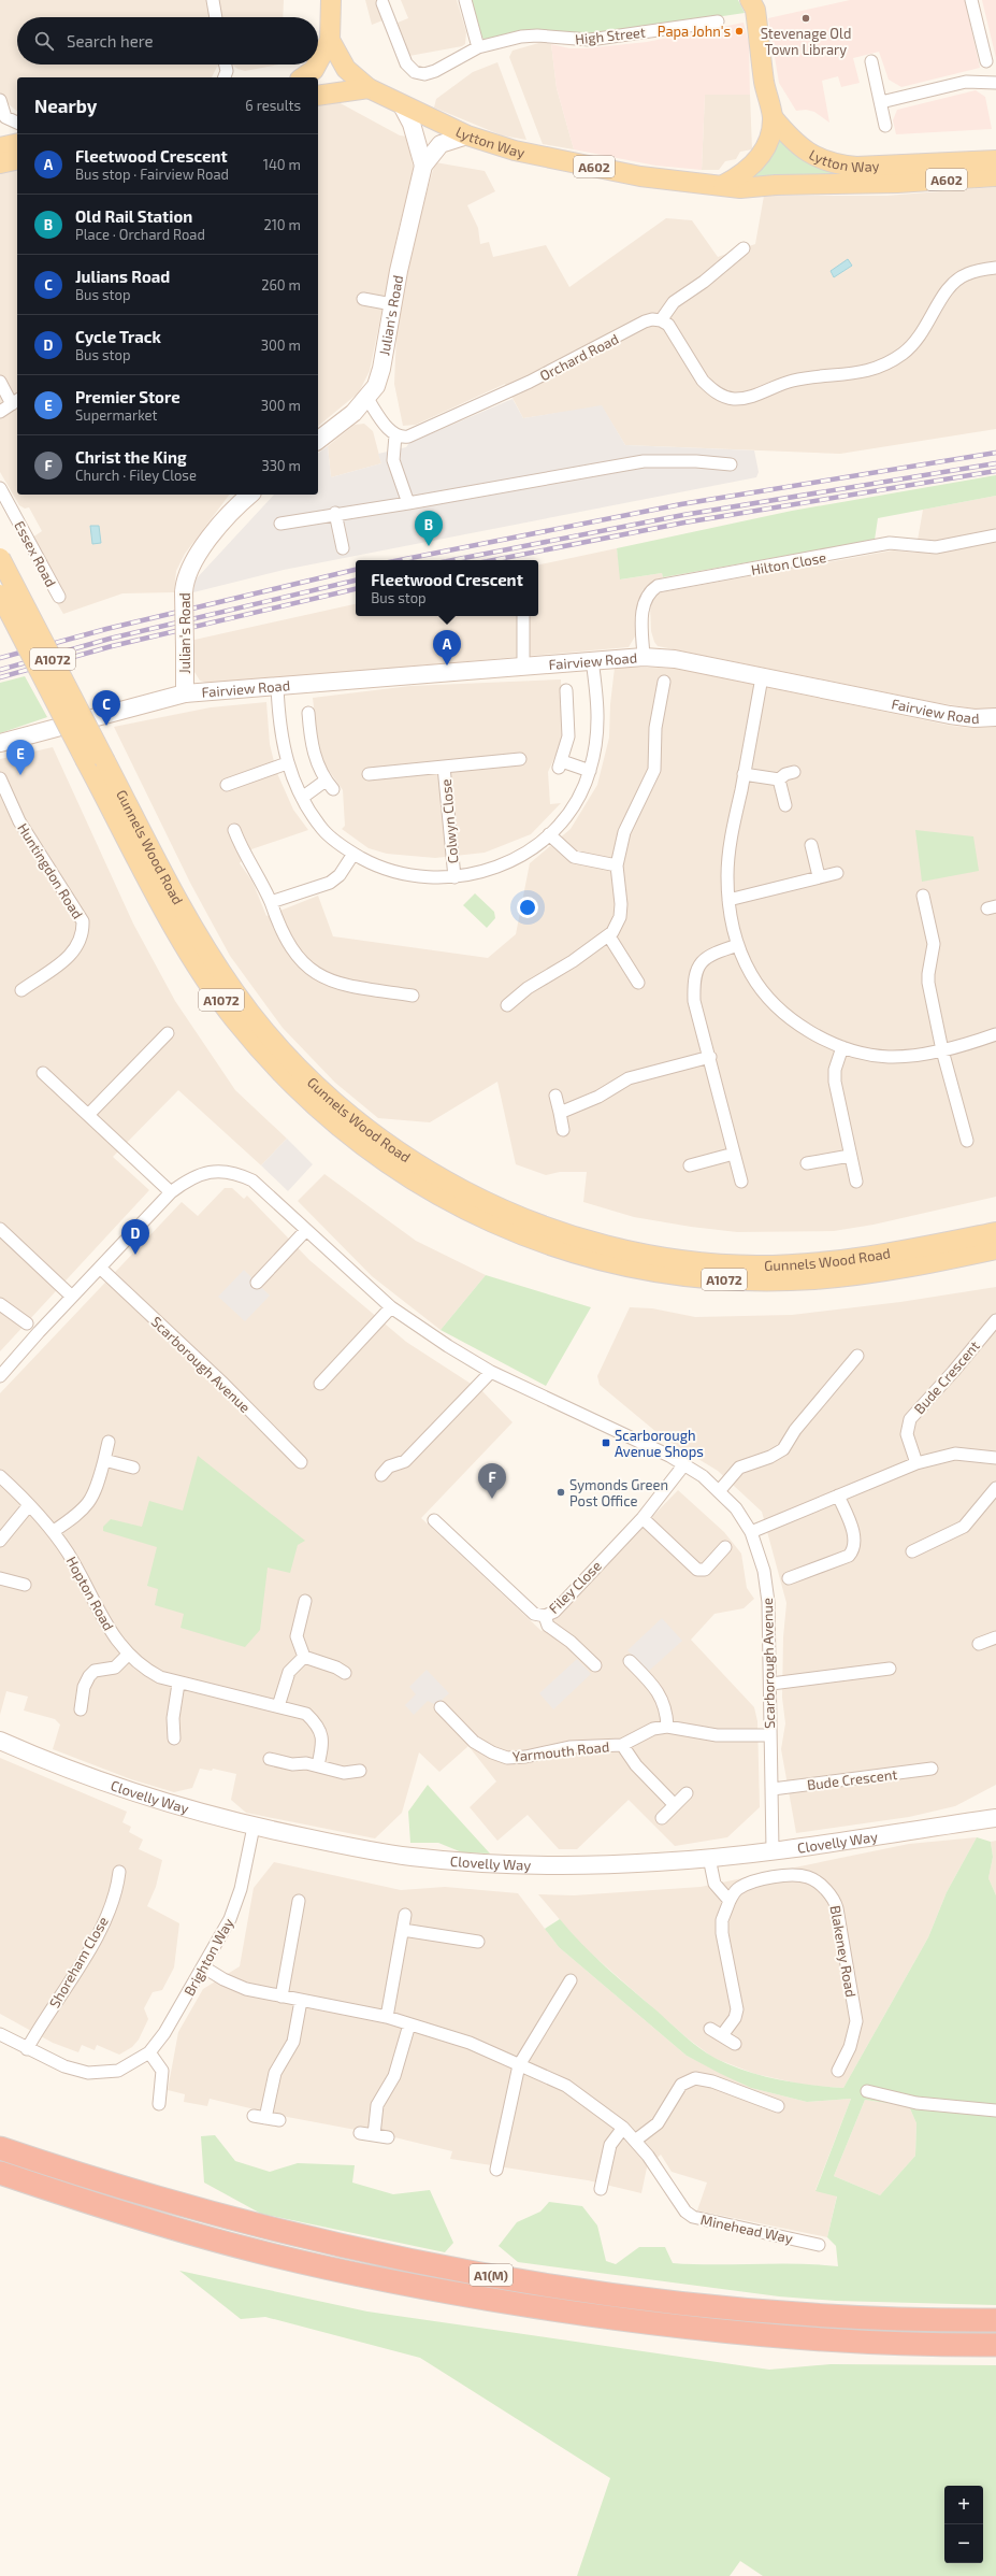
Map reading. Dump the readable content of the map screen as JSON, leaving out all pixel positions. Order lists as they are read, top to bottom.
{
  "streets": {
    "highway": ["A1(M)"],
    "main road": [
      "Lytton Way",
      "A602",
      "A1072",
      "Gunnels Wood Road"
    ],
    "street": [
      "High Street",
      "Julian's Road",
      "Orchard Road",
      "Essex Road",
      "Hilton Close",
      "Fairview Road",
      "Colwyn Close",
      "Huntingdon Road",
      "Scarborough Avenue",
      "Bude Crescent",
      "Filey Close",
      "Hopton Road",
      "Yarmouth Road",
      "Clovelly Way",
      "Blakeney Road",
      "Brighton Way",
      "Shoreham Close",
      "Minehead Way"
    ]
  },
  "crossings": [
    ["Lytton Way", "A602"],
    ["Lytton Way", "Julian's Road"],
    ["Julian's Road", "Fairview Road"],
    ["Hilton Close", "Fairview Road"],
    ["Scarborough Avenue", "Bude Crescent"],
    ["Scarborough Avenue", "Filey Close"],
    ["Scarborough Avenue", "Yarmouth Road"],
    ["Scarborough Avenue", "Clovelly Way"],
    ["Clovelly Way", "Brighton Way"],
    ["Brighton Way", "Shoreham Close"],
    ["Brighton Way", "Minehead Way"]
  ],
  "places": {
    "other": ["Stevenage Old Town Library", "Papa John's", "Symonds Green Post Office"],
    "transit": ["Scarborough Avenue Shops"]
  },
  "page": {
    "search": "Search here",
    "heading": ["Nearby", "6 results"],
    "list": [
      {
        "mark": "A",
        "name": "Fleetwood Crescent",
        "note": "Bus stop · Fairview Road",
        "value": "140 m"
      },
      {
        "mark": "B",
        "name": "Old Rail Station",
        "note": "Place · Orchard Road",
        "value": "210 m"
      },
      {
        "mark": "C",
        "name": "Julians Road",
        "note": "Bus stop",
        "value": "260 m"
      },
      {
        "mark": "D",
        "name": "Cycle Track",
        "note": "Bus stop",
        "value": "300 m"
      },
      {
        "mark": "E",
        "name": "Premier Store",
        "note": "Supermarket",
        "value": "300 m"
      },
      {
        "mark": "F",
        "name": "Christ the King",
        "note": "Church · Filey Close",
        "value": "330 m"
      }
    ],
    "pins": [
      "B",
      "A",
      "C",
      "E",
      "D",
      "F"
    ],
    "popup": ["Fleetwood Crescent", "Bus stop"],
    "map_buttons": ["+", "−"]
  }
}
